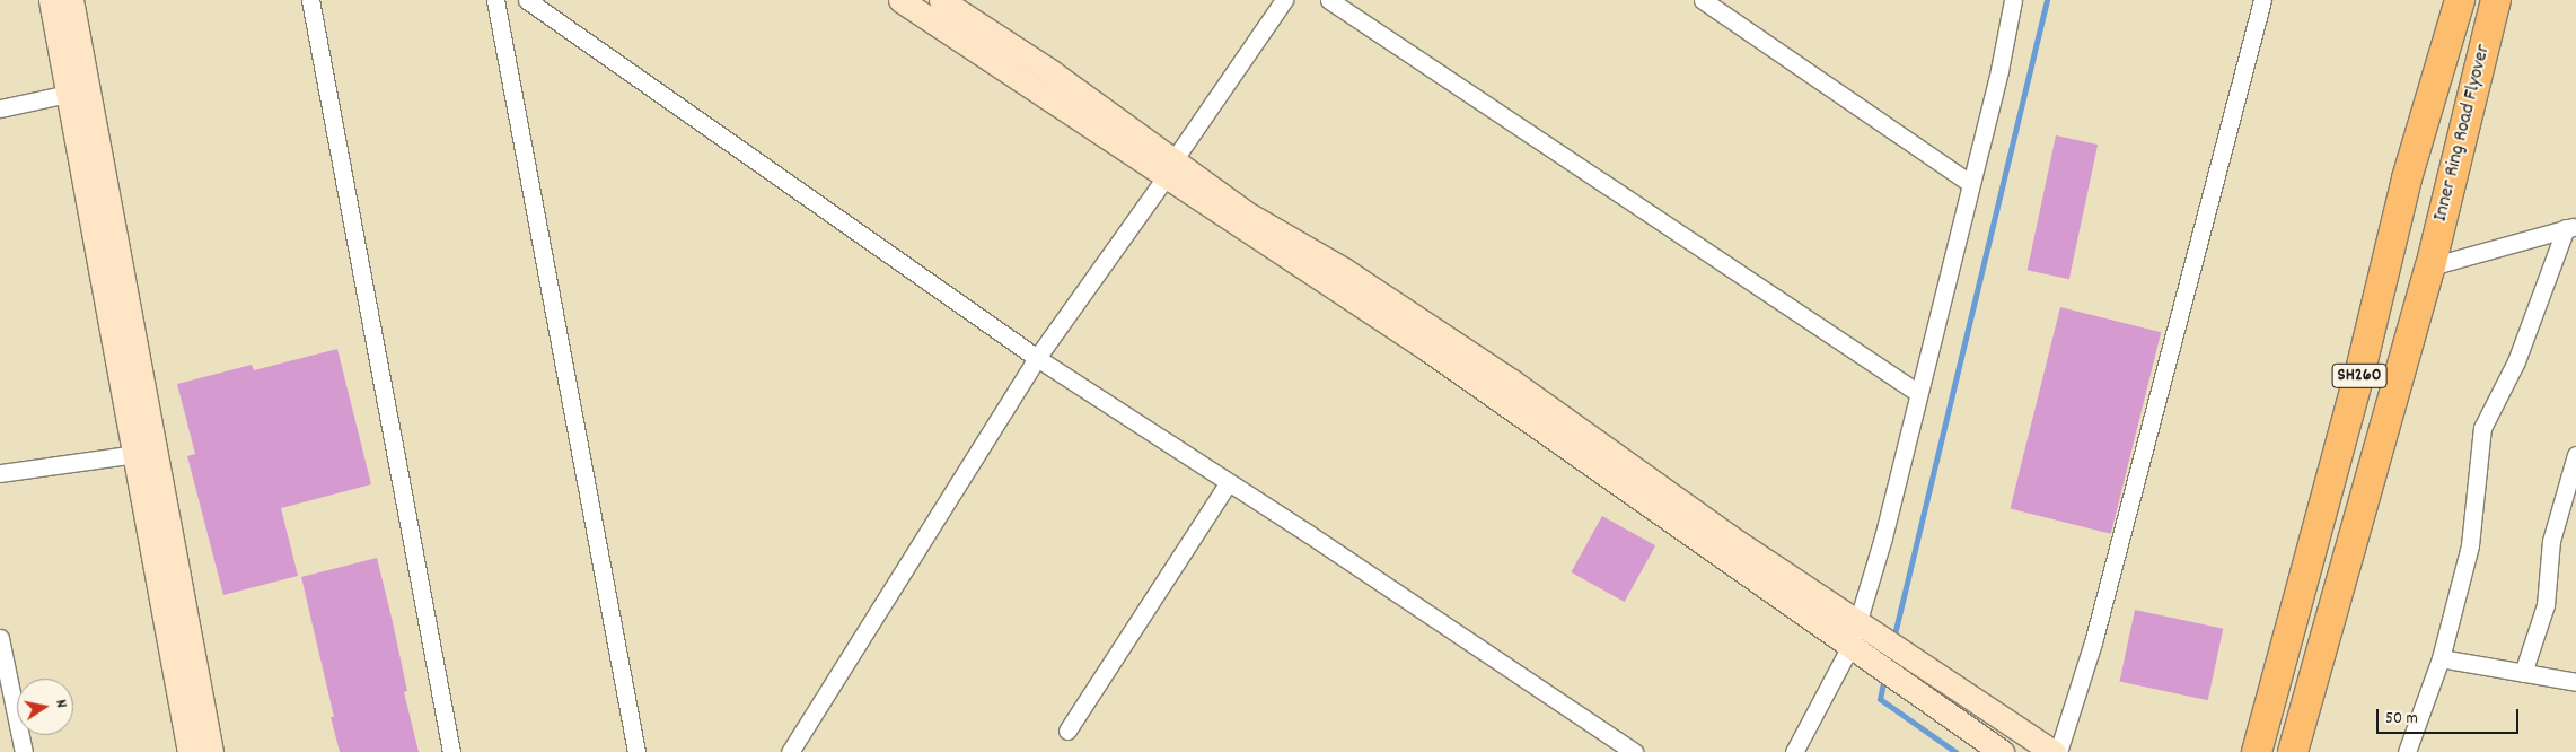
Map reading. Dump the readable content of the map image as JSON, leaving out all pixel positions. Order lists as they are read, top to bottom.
{
  "streets": {
    "highway": ["Inner Ring Road Flyover", "SH260"]
  },
  "scale_bar": "50 m",
  "north": "right"
}
